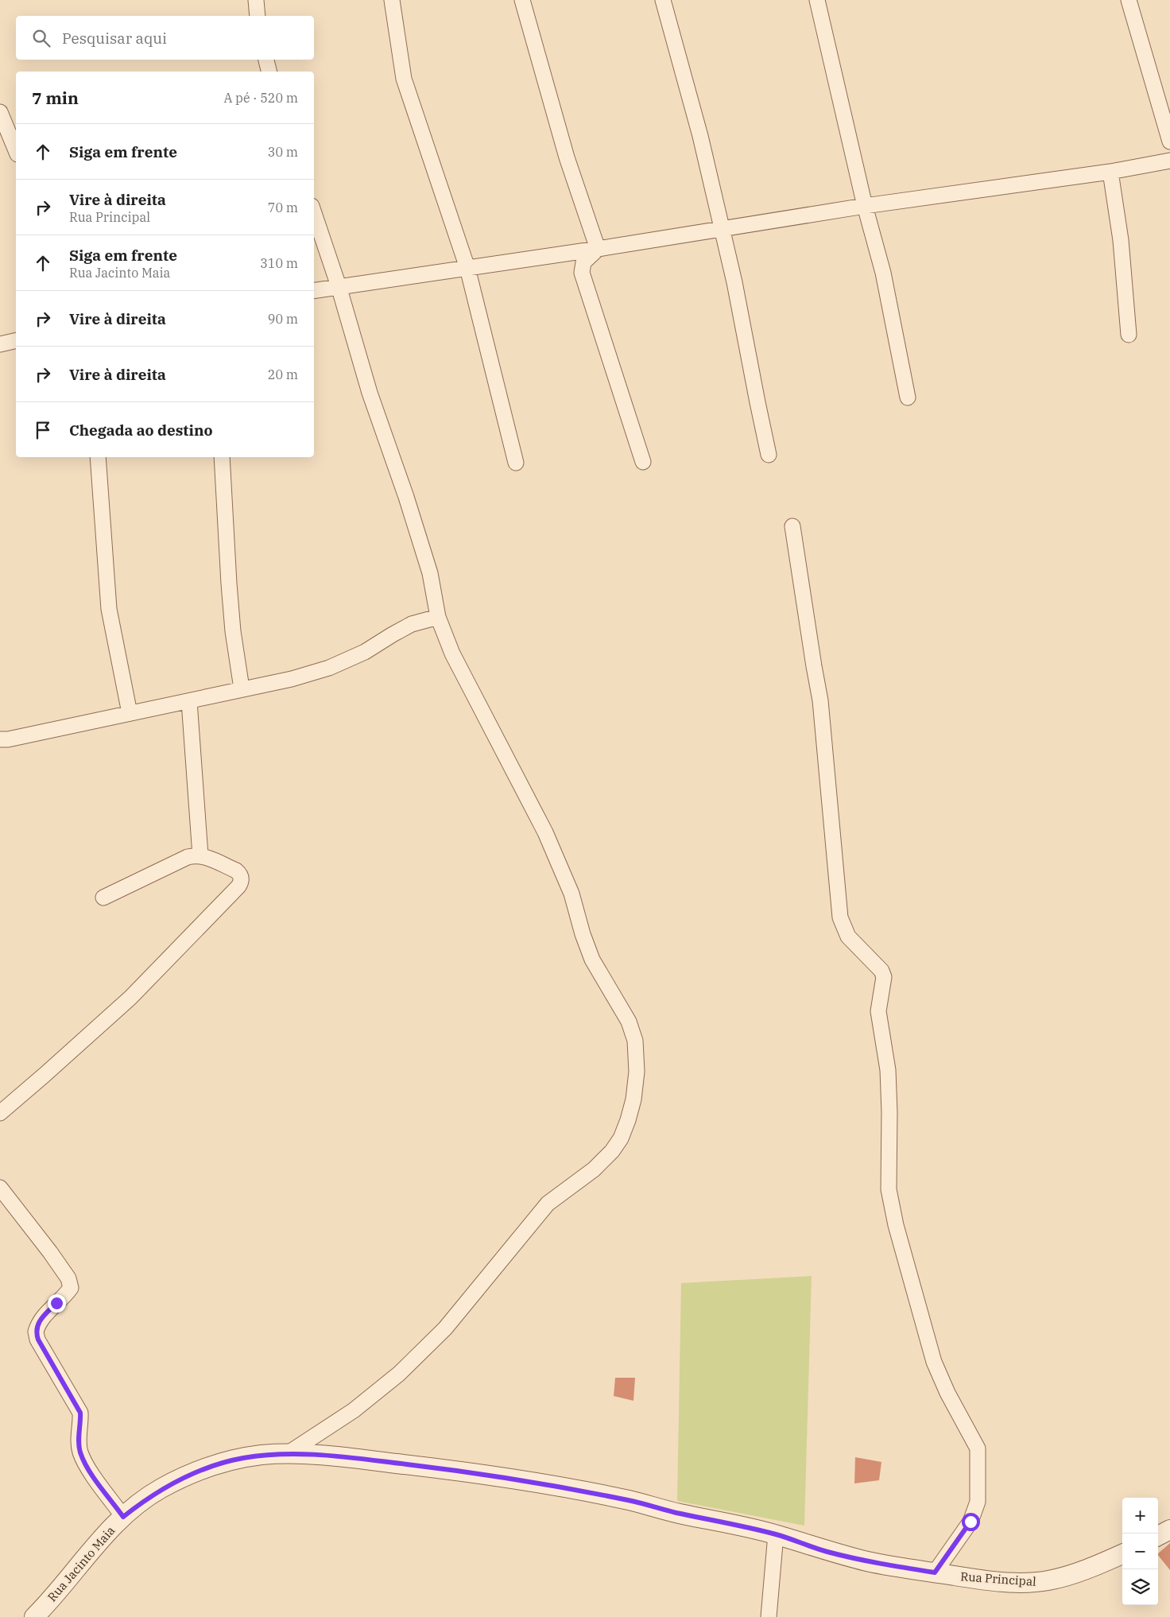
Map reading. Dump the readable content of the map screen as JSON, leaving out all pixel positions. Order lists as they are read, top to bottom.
{
  "streets": {
    "street": ["Rua Jacinto Maia", "Rua Principal"]
  },
  "crossings": [
    ["Rua Jacinto Maia", "Rua Principal"]
  ],
  "page": {
    "search": "Pesquisar aqui",
    "heading": ["7 min", "A pé · 520 m"],
    "list": [
      ["Siga em frente", "30 m"],
      ["Vire à direita", "Rua Principal", "70 m"],
      ["Siga em frente", "Rua Jacinto Maia", "310 m"],
      ["Vire à direita", "90 m"],
      ["Vire à direita", "20 m"],
      "Chegada ao destino"
    ],
    "map_buttons": ["+", "−"]
  }
}
